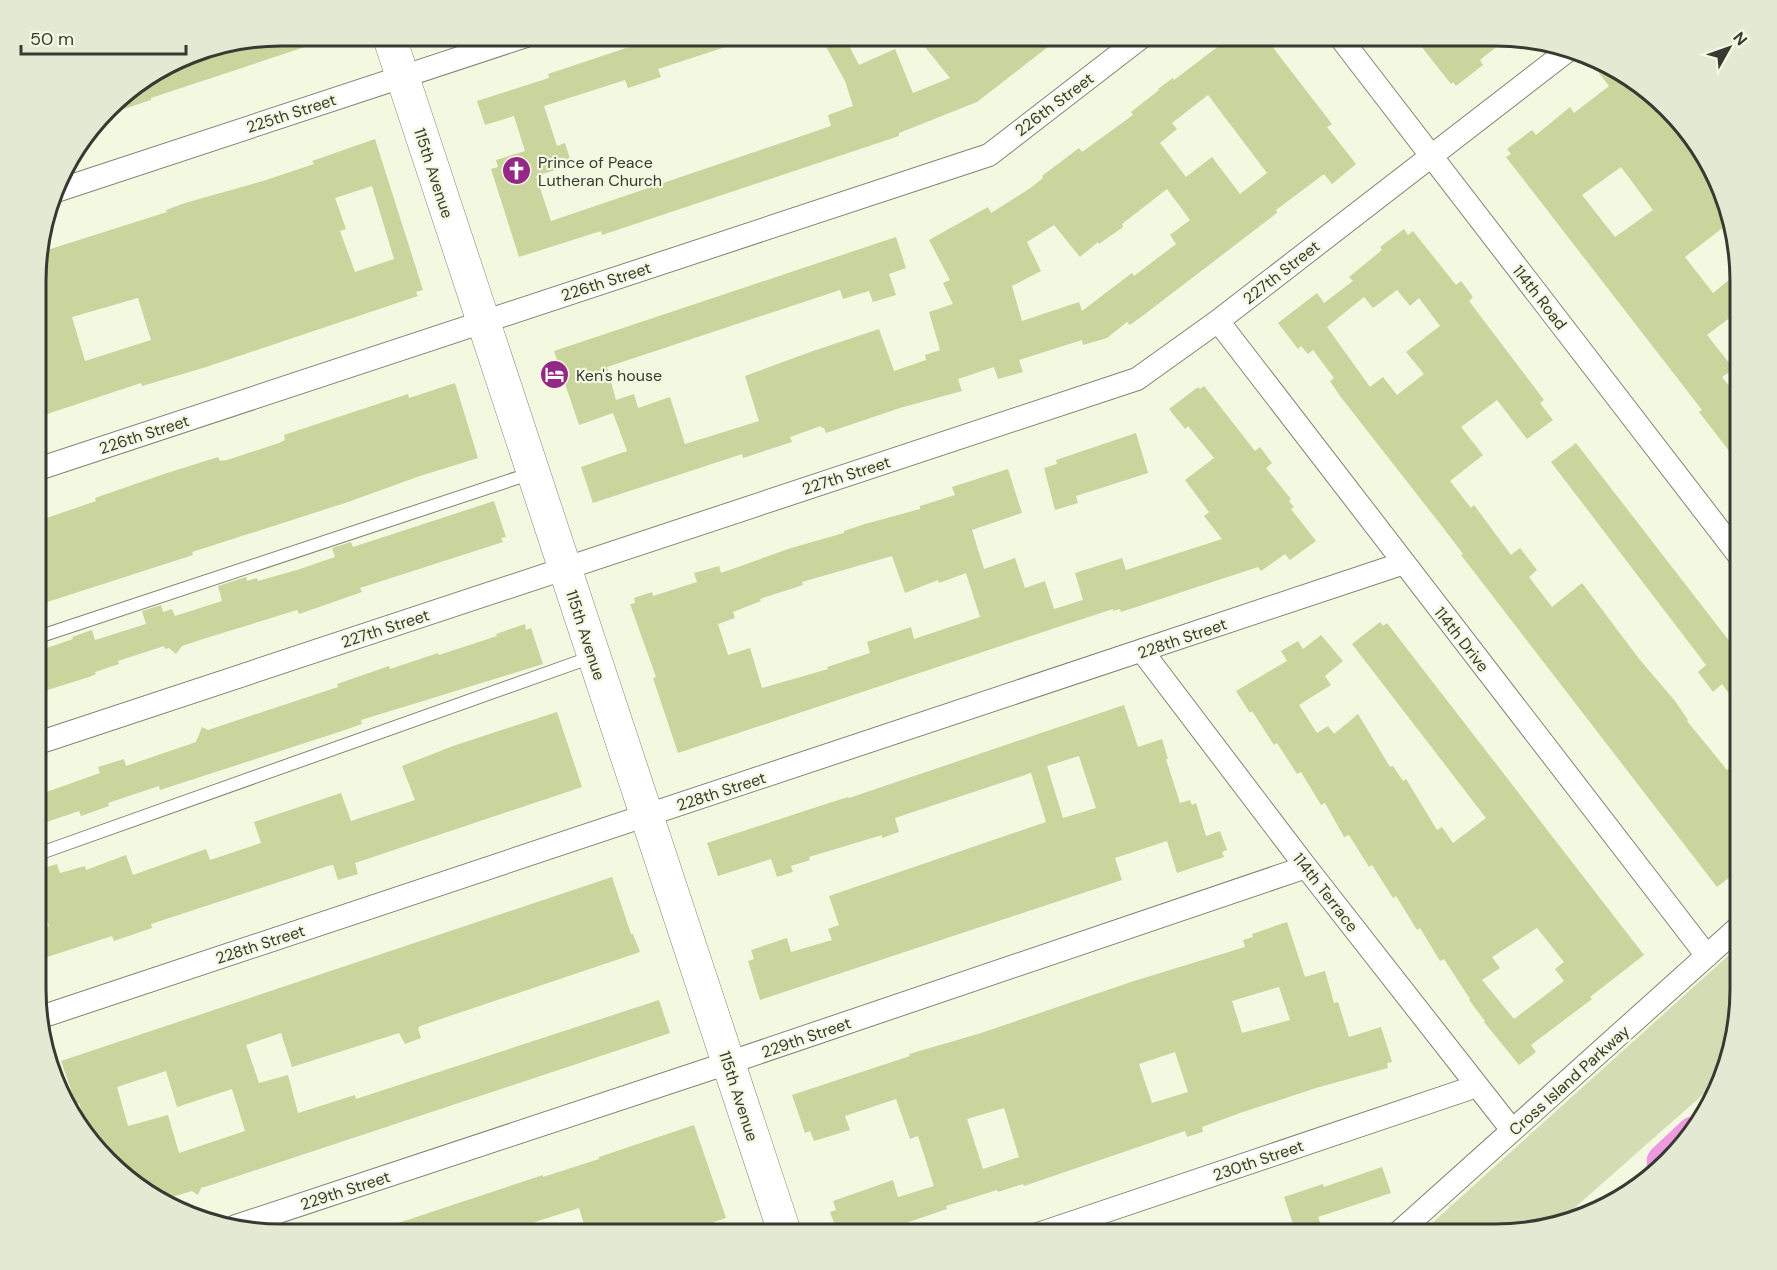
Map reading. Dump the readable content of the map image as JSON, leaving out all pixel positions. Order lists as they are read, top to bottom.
{
  "streets": {
    "main road": ["115th Avenue"],
    "street": [
      "226th Street",
      "225th Street",
      "227th Street",
      "114th Road",
      "228th Street",
      "114th Drive",
      "114th Terrace",
      "229th Street",
      "Cross Island Parkway",
      "230th Street"
    ]
  },
  "crossings": [
    ["226th Street", "115th Avenue"],
    ["225th Street", "115th Avenue"],
    ["115th Avenue", "227th Street"],
    ["115th Avenue", "228th Street"],
    ["115th Avenue", "229th Street"],
    ["227th Street", "114th Road"],
    ["227th Street", "114th Drive"],
    ["228th Street", "114th Drive"],
    ["228th Street", "114th Terrace"],
    ["114th Drive", "Cross Island Parkway"],
    ["114th Terrace", "229th Street"],
    ["114th Terrace", "Cross Island Parkway"],
    ["114th Terrace", "230th Street"]
  ],
  "places": {
    "church": ["Prince of Peace Lutheran Church"],
    "hotel": ["Ken's house"]
  },
  "scale_bar": "50 m",
  "north": "top right"
}
